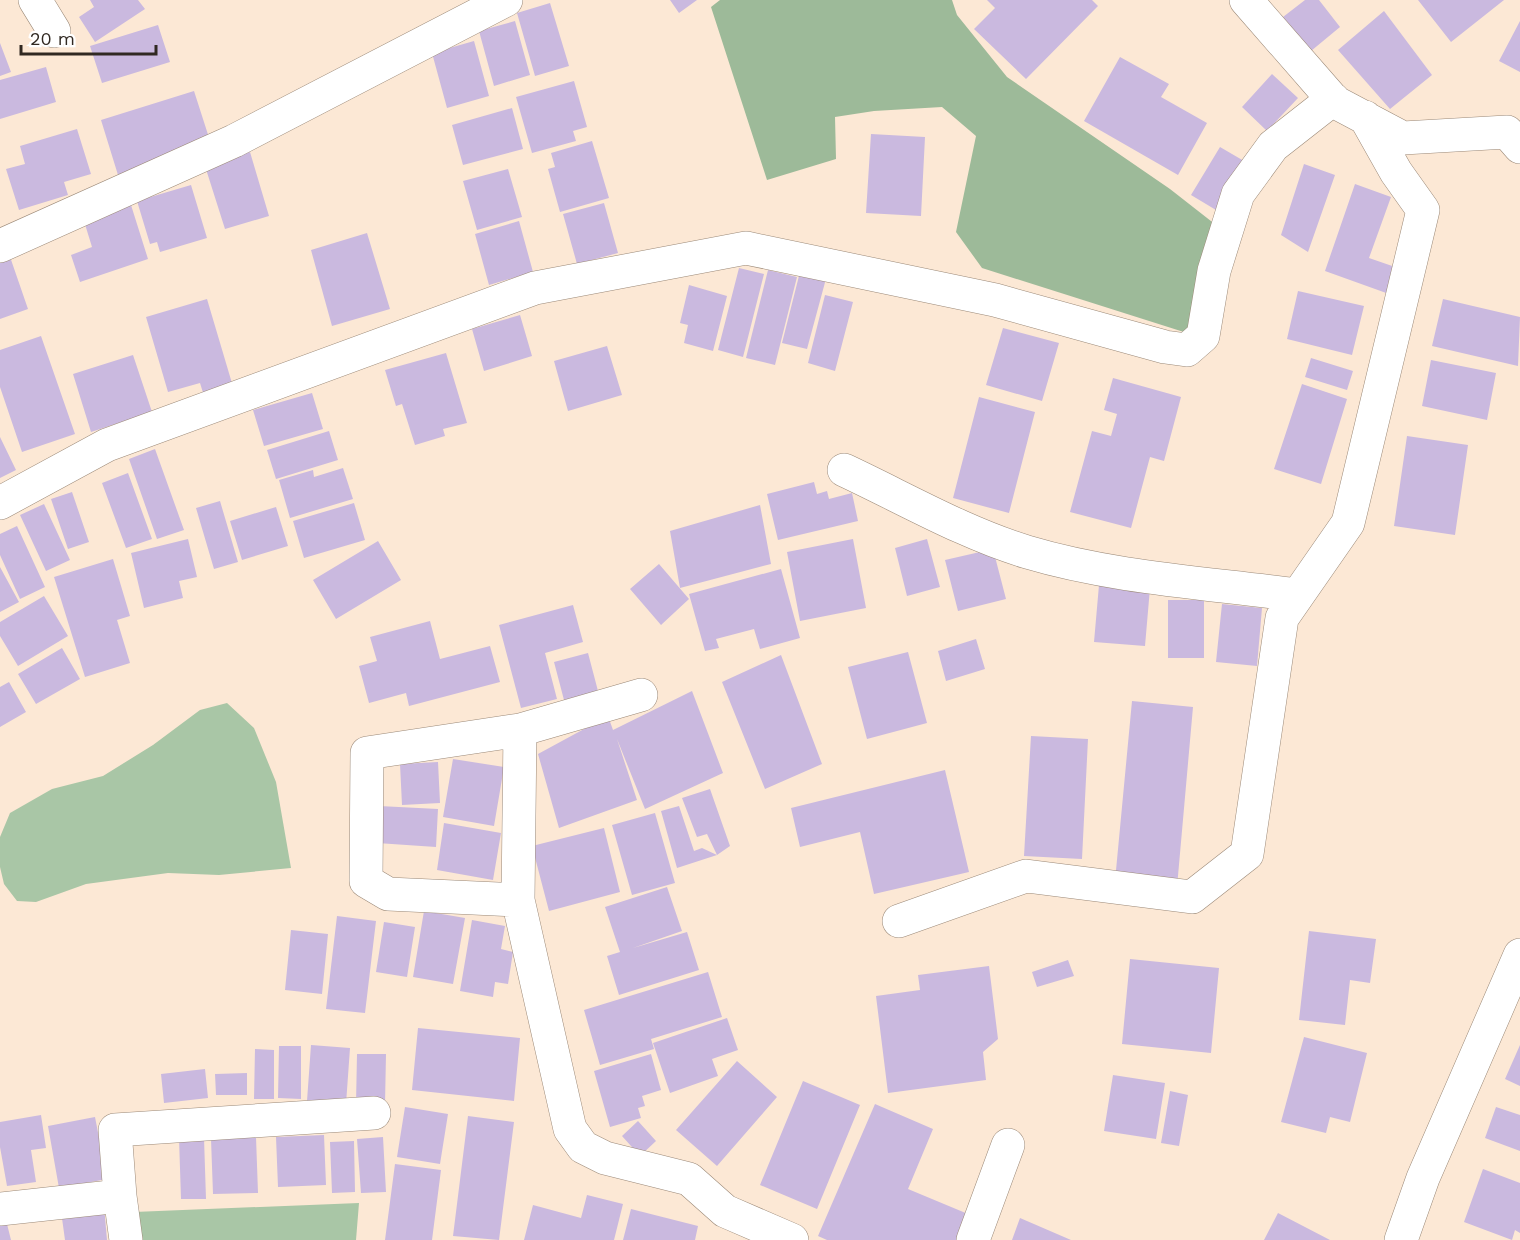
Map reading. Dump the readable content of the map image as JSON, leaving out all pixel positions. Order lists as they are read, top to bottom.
{
  "scale_bar": "20 m"
}
